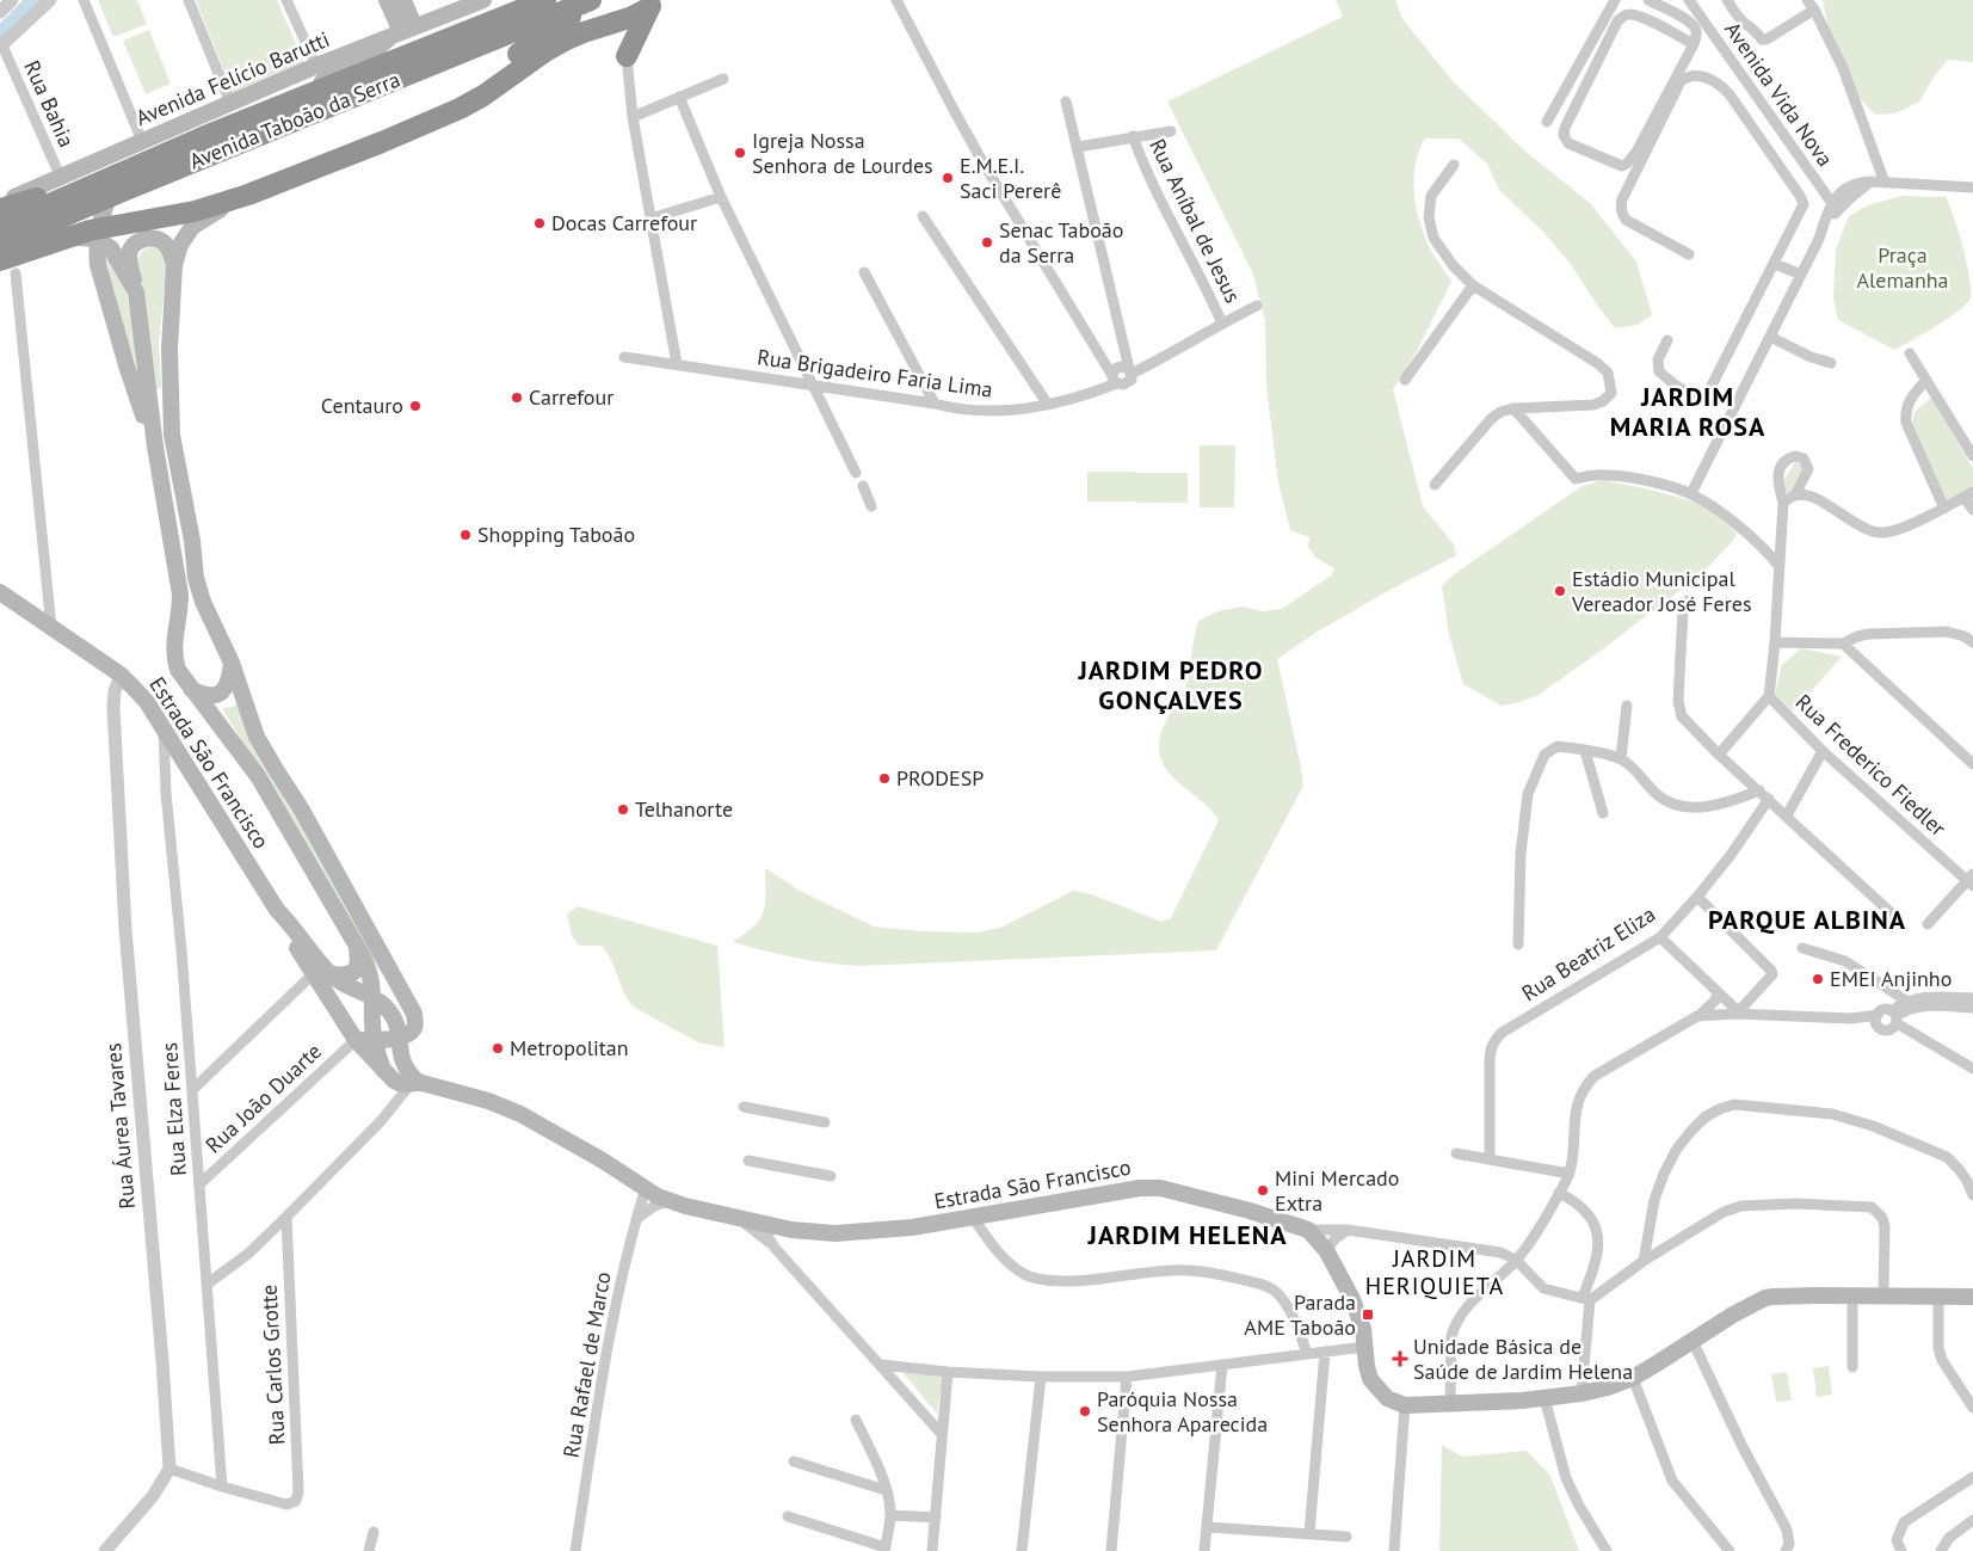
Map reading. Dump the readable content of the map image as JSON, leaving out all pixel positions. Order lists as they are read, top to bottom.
{
  "streets": {
    "highway": ["Avenida Taboão da Serra"],
    "main road": ["Avenida Felício Barutti", "Estrada São Francisco"],
    "street": [
      "Avenida Vida Nova",
      "Rua Bahia",
      "Rua Aníbal de Jesus",
      "Rua Brigadeiro Faria Lima",
      "Rua Frederico Fiedler",
      "Rua Beatriz Eliza",
      "Rua João Duarte",
      "Rua Elza Feres",
      "Rua Áurea Tavares",
      "Rua Carlos Grotte",
      "Rua Rafael de Marco"
    ]
  },
  "crossings": [
    ["Avenida Felício Barutti", "Rua Bahia"],
    ["Estrada São Francisco", "Rua João Duarte"],
    ["Estrada São Francisco", "Rua Elza Feres"],
    ["Estrada São Francisco", "Rua Áurea Tavares"],
    ["Estrada São Francisco", "Rua Rafael de Marco"],
    ["Rua João Duarte", "Rua Elza Feres"],
    ["Rua Elza Feres", "Rua Carlos Grotte"]
  ],
  "districts": [
    "JARDIM MARIA ROSA",
    "JARDIM PEDRO GONÇALVES",
    "PARQUE ALBINA",
    "JARDIM HELENA",
    "JARDIM HERIQUIETA"
  ],
  "parks": ["Praça Alemanha"],
  "places": {
    "other": [
      "Igreja Nossa Senhora de Lourdes",
      "E.M.E.I. Saci Pererê",
      "Docas Carrefour",
      "Senac Taboão da Serra",
      "Carrefour",
      "Centauro",
      "Shopping Taboão",
      "Estádio Municipal Vereador José Feres",
      "PRODESP",
      "Telhanorte",
      "EMEI Anjinho",
      "Metropolitan",
      "Mini Mercado Extra",
      "Paróquia Nossa Senhora Aparecida"
    ],
    "transit": ["Parada AME Taboão"],
    "health": ["Unidade Básica de Saúde de Jardim Helena"]
  }
}
